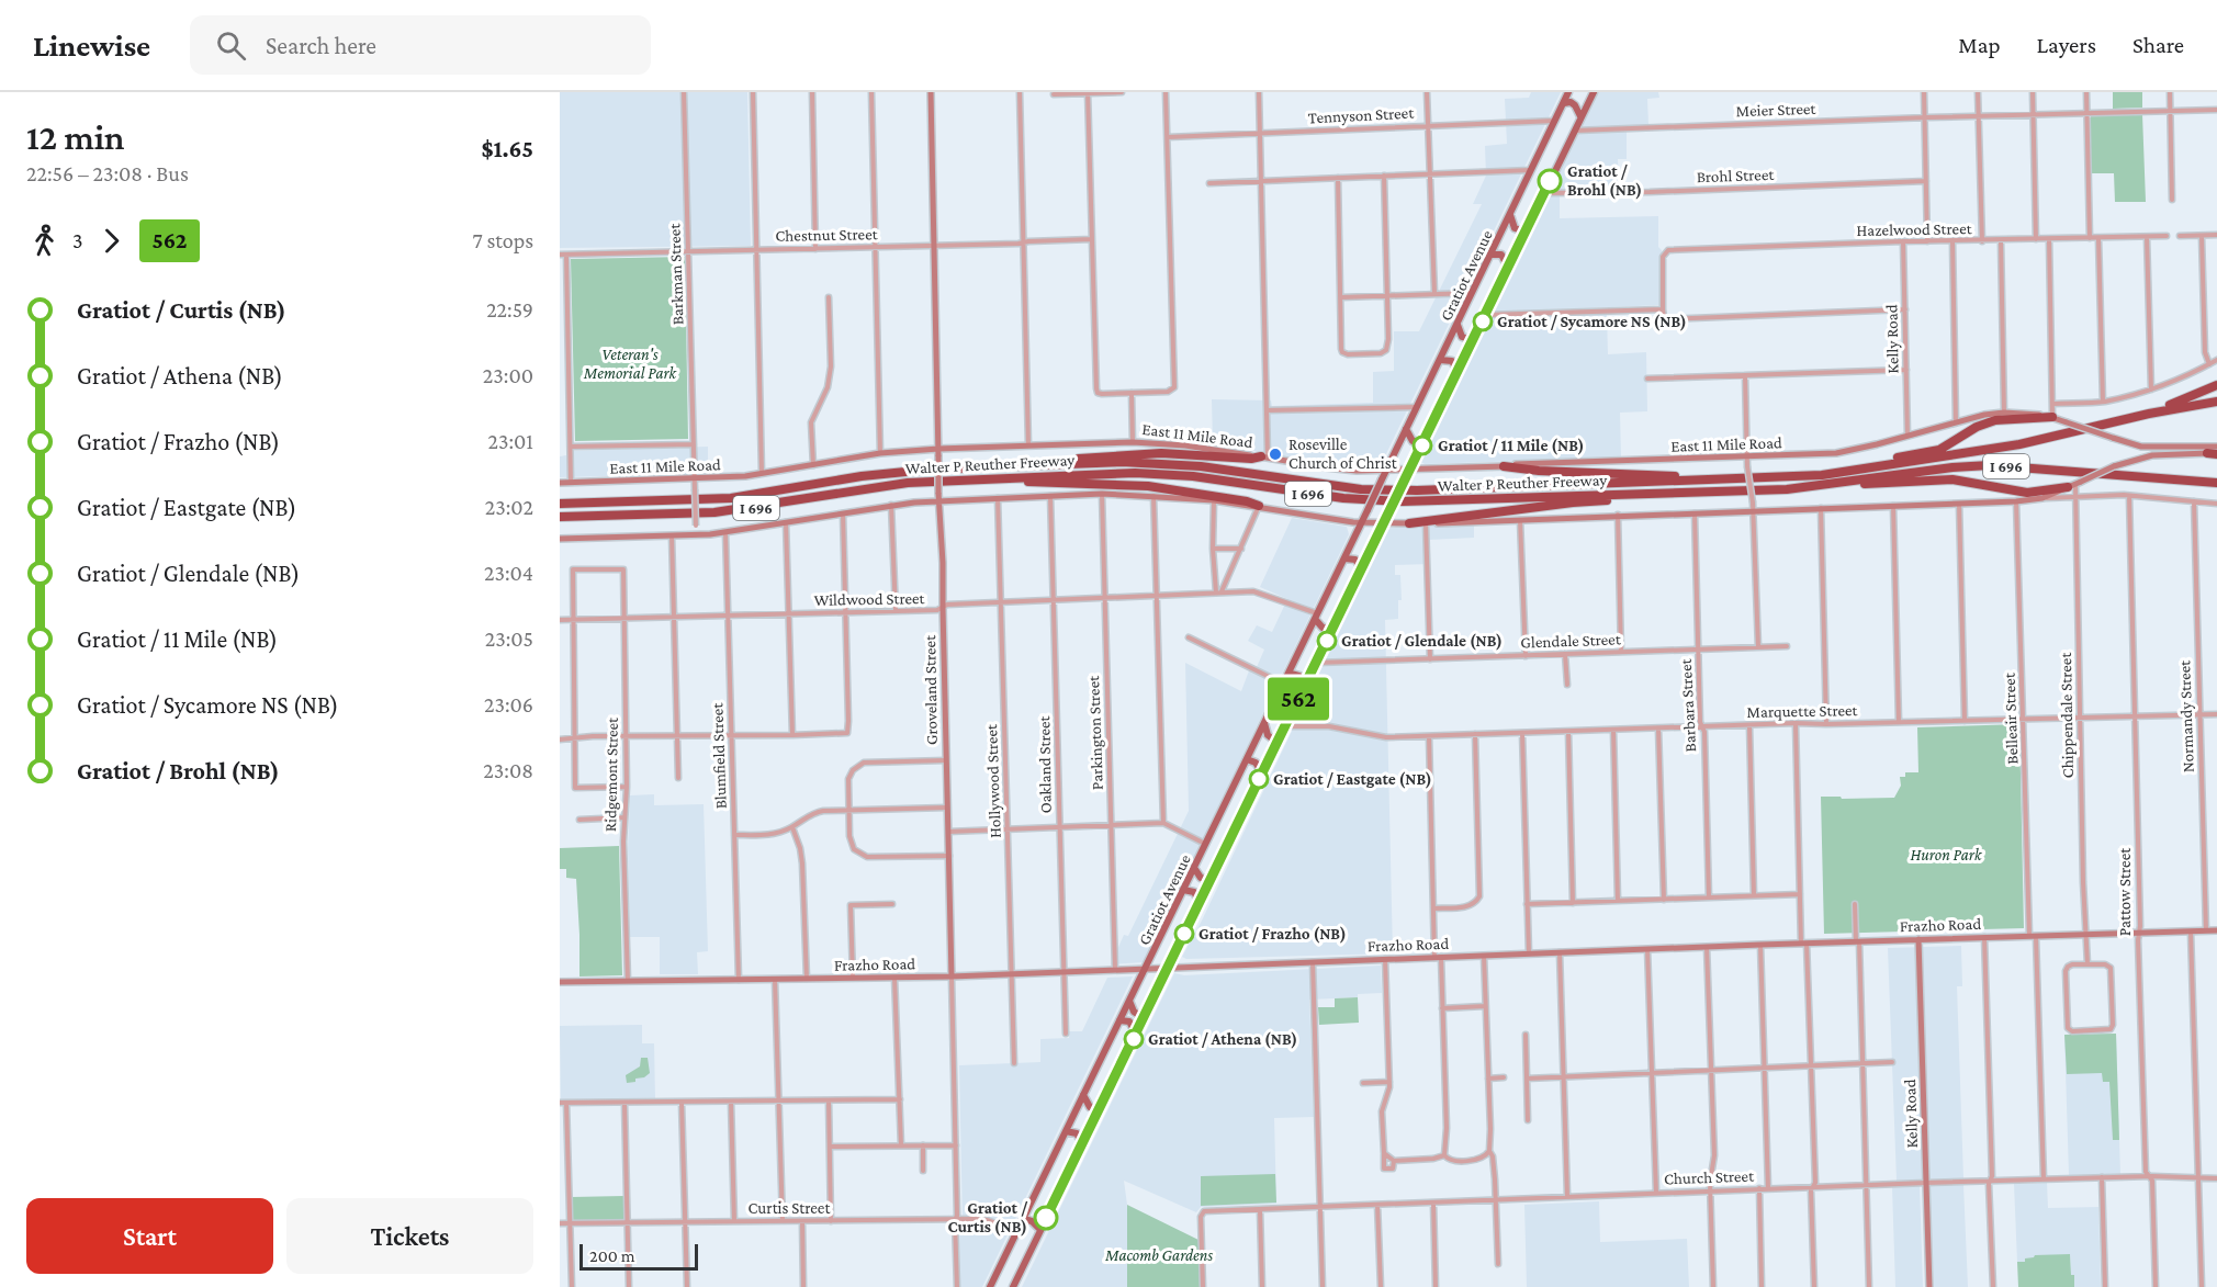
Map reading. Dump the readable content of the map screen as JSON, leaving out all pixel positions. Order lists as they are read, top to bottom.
{
  "streets": {
    "highway": ["Walter P Reuther Freeway", "I 696"],
    "main road": [
      "Gratiot Avenue",
      "Kelly Road",
      "East 11 Mile Road",
      "Groveland Street",
      "Frazho Road"
    ],
    "street": [
      "Meier Street",
      "Tennyson Street",
      "Brohl Street",
      "Hazelwood Street",
      "Chestnut Street",
      "Barkman Street",
      "Wildwood Street",
      "Glendale Street",
      "Barbara Street",
      "Marquette Street",
      "Chippendale Street",
      "Normandy Street",
      "Belleair Street",
      "Parkington Street",
      "Blumfield Street",
      "Oakland Street",
      "Ridgemont Street",
      "Hollywood Street",
      "Pattow Street",
      "Church Street",
      "Curtis Street"
    ]
  },
  "crossings": [
    ["Meier Street", "Gratiot Avenue"],
    ["Tennyson Street", "Gratiot Avenue"],
    ["Brohl Street", "Gratiot Avenue"],
    ["Hazelwood Street", "Kelly Road"],
    ["Chestnut Street", "Barkman Street"],
    ["Chestnut Street", "Groveland Street"],
    ["Barkman Street", "East 11 Mile Road"],
    ["Gratiot Avenue", "East 11 Mile Road"],
    ["Gratiot Avenue", "Wildwood Street"],
    ["Gratiot Avenue", "Glendale Street"],
    ["Gratiot Avenue", "Marquette Street"],
    ["Gratiot Avenue", "Frazho Road"],
    ["Gratiot Avenue", "Curtis Street"],
    ["Kelly Road", "East 11 Mile Road"],
    ["Kelly Road", "Frazho Road"],
    ["Kelly Road", "Church Street"],
    ["East 11 Mile Road", "Groveland Street"],
    ["Wildwood Street", "Groveland Street"],
    ["Wildwood Street", "Parkington Street"],
    ["Wildwood Street", "Blumfield Street"],
    ["Wildwood Street", "Oakland Street"],
    ["Wildwood Street", "Ridgemont Street"],
    ["Wildwood Street", "Hollywood Street"],
    ["Glendale Street", "Barbara Street"],
    ["Groveland Street", "Frazho Road"],
    ["Groveland Street", "Curtis Street"],
    ["Barbara Street", "Marquette Street"],
    ["Marquette Street", "Chippendale Street"],
    ["Marquette Street", "Normandy Street"],
    ["Marquette Street", "Belleair Street"],
    ["Marquette Street", "Pattow Street"],
    ["Chippendale Street", "Frazho Road"],
    ["Normandy Street", "Frazho Road"],
    ["Belleair Street", "Frazho Road"],
    ["Belleair Street", "Church Street"],
    ["Parkington Street", "Frazho Road"],
    ["Blumfield Street", "Frazho Road"],
    ["Oakland Street", "Frazho Road"],
    ["Ridgemont Street", "Frazho Road"],
    ["Hollywood Street", "Frazho Road"],
    ["Pattow Street", "Frazho Road"],
    ["Pattow Street", "Church Street"]
  ],
  "parks": ["Veteran's Memorial Park", "Huron Park", "Macomb Gardens"],
  "places": [
    "Gratiot / Brohl (NB)",
    "Gratiot / Sycamore NS (NB)",
    "Gratiot / 11 Mile (NB)",
    "Roseville Church of Christ",
    "Gratiot / Glendale (NB)",
    "Gratiot / Eastgate (NB)",
    "Gratiot / Frazho (NB)",
    "Gratiot / Athena (NB)",
    "Gratiot / Curtis (NB)"
  ],
  "lines": ["bus line 562"],
  "scale_bar": "200 m",
  "page": {
    "header": "Linewise",
    "search": "Search here",
    "nav": ["Map", "Layers", "Share"],
    "heading": ["12 min", "22:56 – 23:08 · Bus", "$1.65"],
    "on_map": "562",
    "legs": ["3", "562", "7 stops"],
    "list": [
      {
        "name": "Gratiot / Curtis (NB)",
        "value": "22:59"
      },
      {
        "name": "Gratiot / Athena (NB)",
        "value": "23:00"
      },
      {
        "name": "Gratiot / Frazho (NB)",
        "value": "23:01"
      },
      {
        "name": "Gratiot / Eastgate (NB)",
        "value": "23:02"
      },
      {
        "name": "Gratiot / Glendale (NB)",
        "value": "23:04"
      },
      {
        "name": "Gratiot / 11 Mile (NB)",
        "value": "23:05"
      },
      {
        "name": "Gratiot / Sycamore NS (NB)",
        "value": "23:06"
      },
      {
        "name": "Gratiot / Brohl (NB)",
        "value": "23:08"
      }
    ],
    "buttons": ["Start", "Tickets"],
    "scale": "200 m"
  }
}
